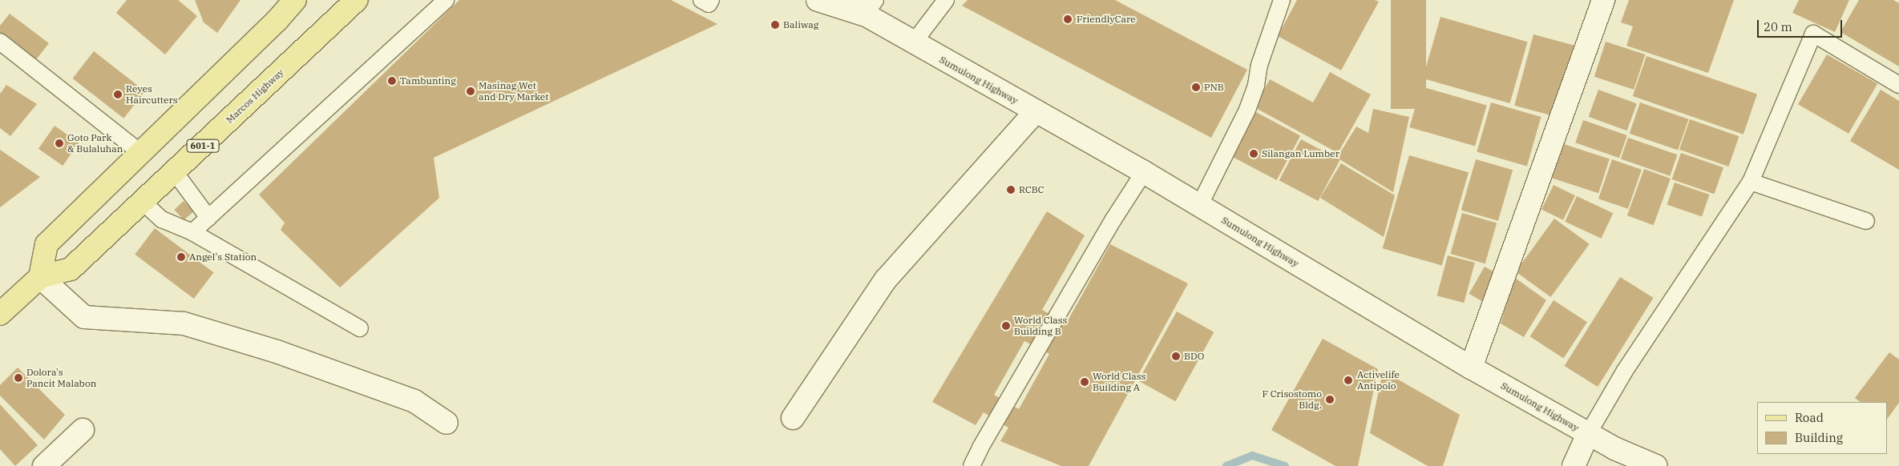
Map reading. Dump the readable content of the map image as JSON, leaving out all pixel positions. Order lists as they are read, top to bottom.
{
  "streets": {
    "main road": ["Marcos Highway", "601-1"],
    "street": ["Sumulong Highway"]
  },
  "places": [
    "FriendlyCare",
    "Baliwag",
    "Tambunting",
    "PNB",
    "Masinag Wet and Dry Market",
    "Reyes Haircutters",
    "Goto Park & Bulaluhan",
    "Silangan Lumber",
    "RCBC",
    "Angel's Station",
    "World Class Building B",
    "BDO",
    "Dolora's Pancit Malabon",
    "Activelife Antipolo",
    "World Class Building A",
    "F Crisostomo Bldg."
  ],
  "legend": ["Road", "Building"],
  "scale_bar": "20 m"
}
